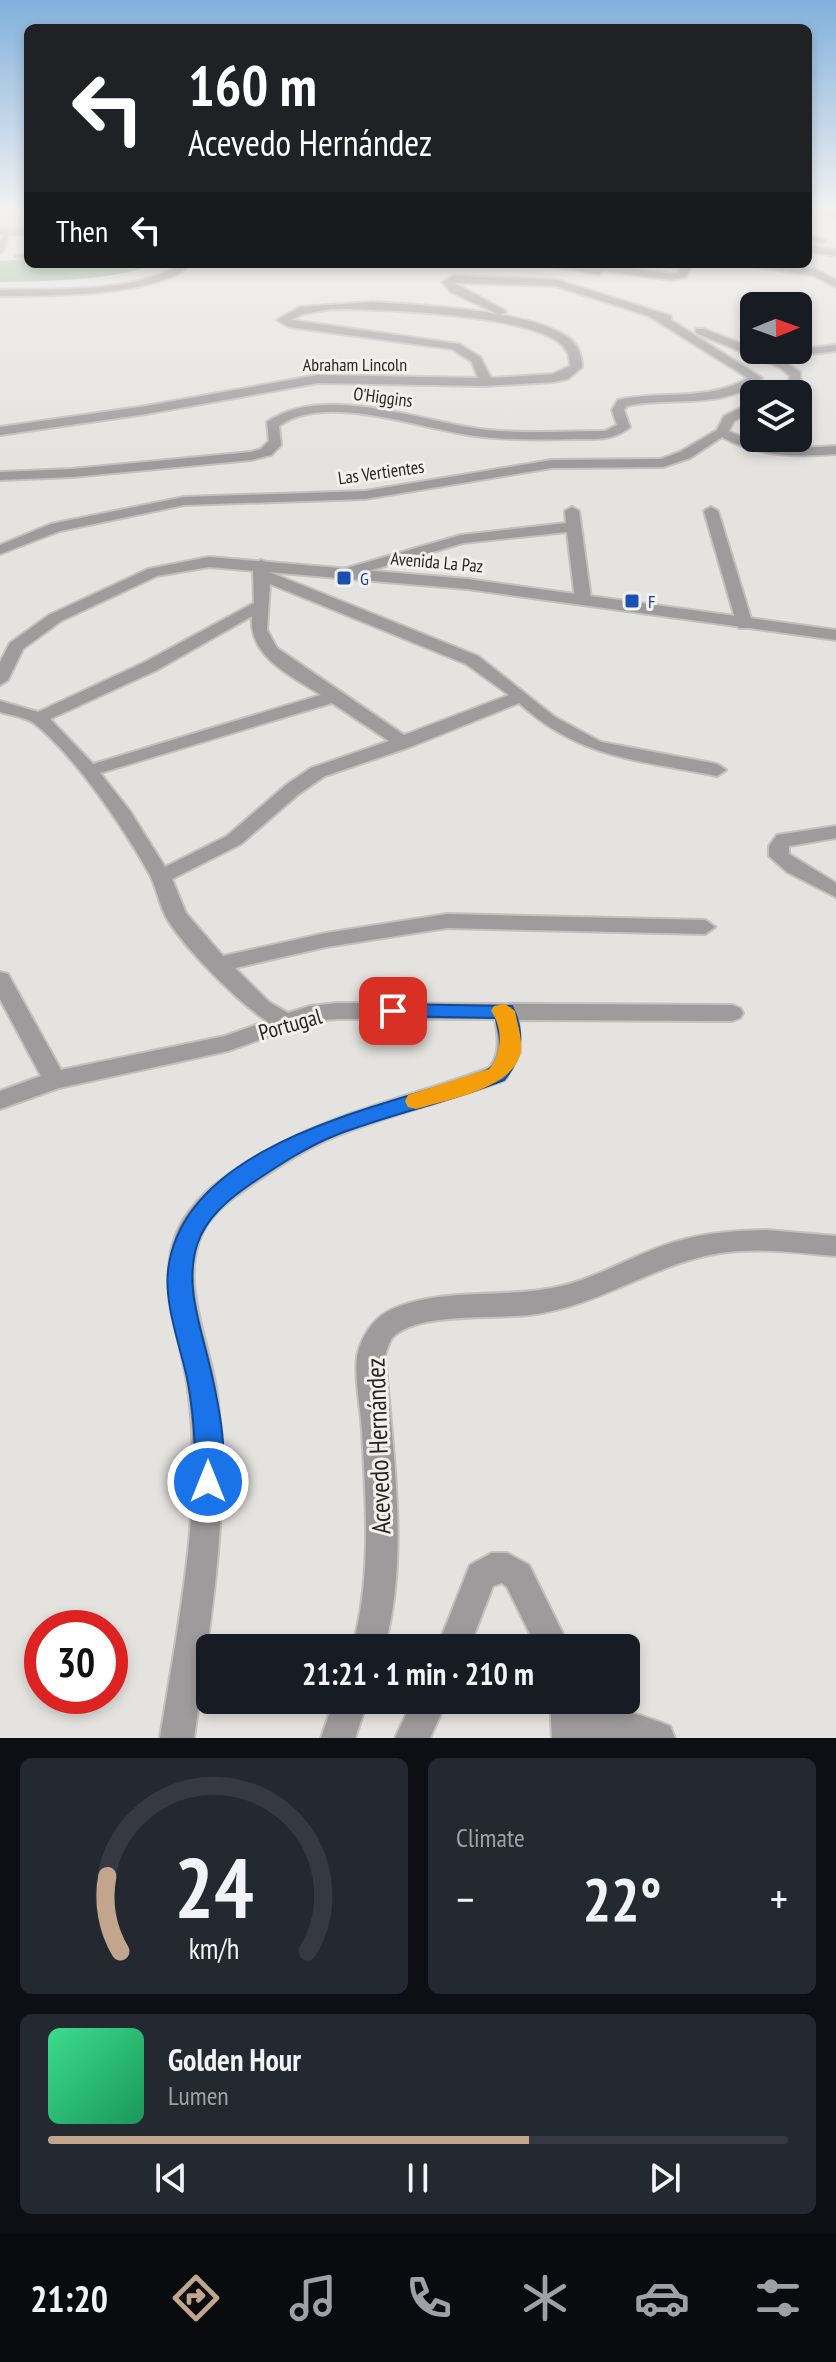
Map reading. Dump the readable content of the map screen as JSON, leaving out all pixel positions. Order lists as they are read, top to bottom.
{
  "streets": {
    "street": [
      "Abraham Lincoln",
      "O'Higgins",
      "Las Vertientes",
      "Avenida La Paz",
      "Portugal",
      "Acevedo Hernández"
    ]
  },
  "places": {
    "transit": ["G", "F"]
  },
  "north": "right",
  "page": {
    "turn": ["160 m", "Acevedo Hernández"],
    "then": "Then",
    "limit": "30",
    "trip": "21:21 · 1 min · 210 m",
    "tile": "Climate",
    "heat": ["−", "22°", "+"],
    "song": ["Golden Hour", "Lumen"],
    "tabs": "21:20",
    "gauge": ["24", "km/h"]
  }
}
